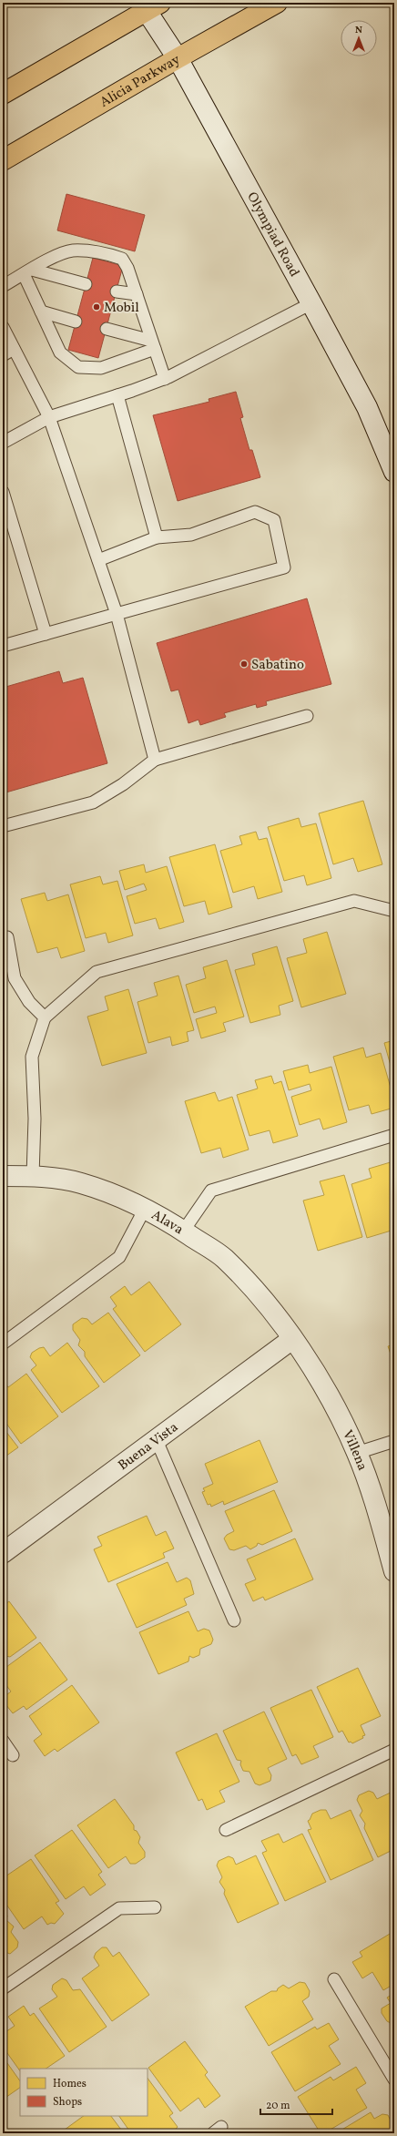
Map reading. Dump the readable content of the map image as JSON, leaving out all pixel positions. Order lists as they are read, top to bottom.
{
  "streets": {
    "main road": ["Alicia Parkway"],
    "street": [
      "Olympiad Road",
      "Alava",
      "Buena Vista",
      "Villena"
    ]
  },
  "crossings": [
    ["Alicia Parkway", "Olympiad Road"],
    ["Alava", "Buena Vista"],
    ["Alava", "Villena"],
    ["Buena Vista", "Villena"]
  ],
  "places": ["Mobil", "Sabatino"],
  "legend": ["Homes", "Shops"],
  "scale_bar": "20 m",
  "north": "top"
}
